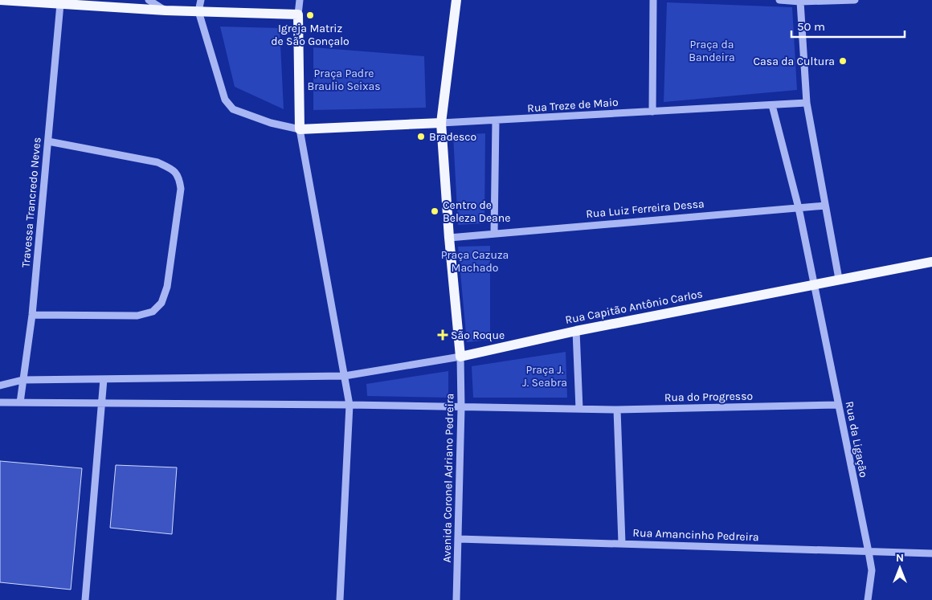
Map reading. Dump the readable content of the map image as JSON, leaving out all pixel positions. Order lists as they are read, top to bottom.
{
  "streets": {
    "main road": ["Rua Capitão Antônio Carlos"],
    "street": [
      "Rua Treze de Maio",
      "Travessa Trancredo Neves",
      "Rua Luiz Ferreira Dessa",
      "Rua do Progresso",
      "Rua da Ligação",
      "Avenida Coronel Adriano Pedreira",
      "Rua Amancinho Pedreira"
    ]
  },
  "crossings": [
    ["Rua Luiz Ferreira Dessa", "Rua da Ligação"],
    ["Rua Capitão Antônio Carlos", "Rua da Ligação"],
    ["Rua Capitão Antônio Carlos", "Avenida Coronel Adriano Pedreira"],
    ["Rua do Progresso", "Rua da Ligação"],
    ["Rua da Ligação", "Rua Amancinho Pedreira"],
    ["Avenida Coronel Adriano Pedreira", "Rua Amancinho Pedreira"]
  ],
  "parks": [
    "Praça da Bandeira",
    "Praça Padre Braulio Seixas",
    "Praça Cazuza Machado",
    "Praça J. J. Seabra"
  ],
  "places": {
    "other": [
      "Igreja Matriz de São Gonçalo",
      "Casa da Cultura",
      "Bradesco",
      "Centro de Beleza Deane"
    ],
    "health": ["São Roque"]
  },
  "scale_bar": "50 m",
  "north": "top"
}
